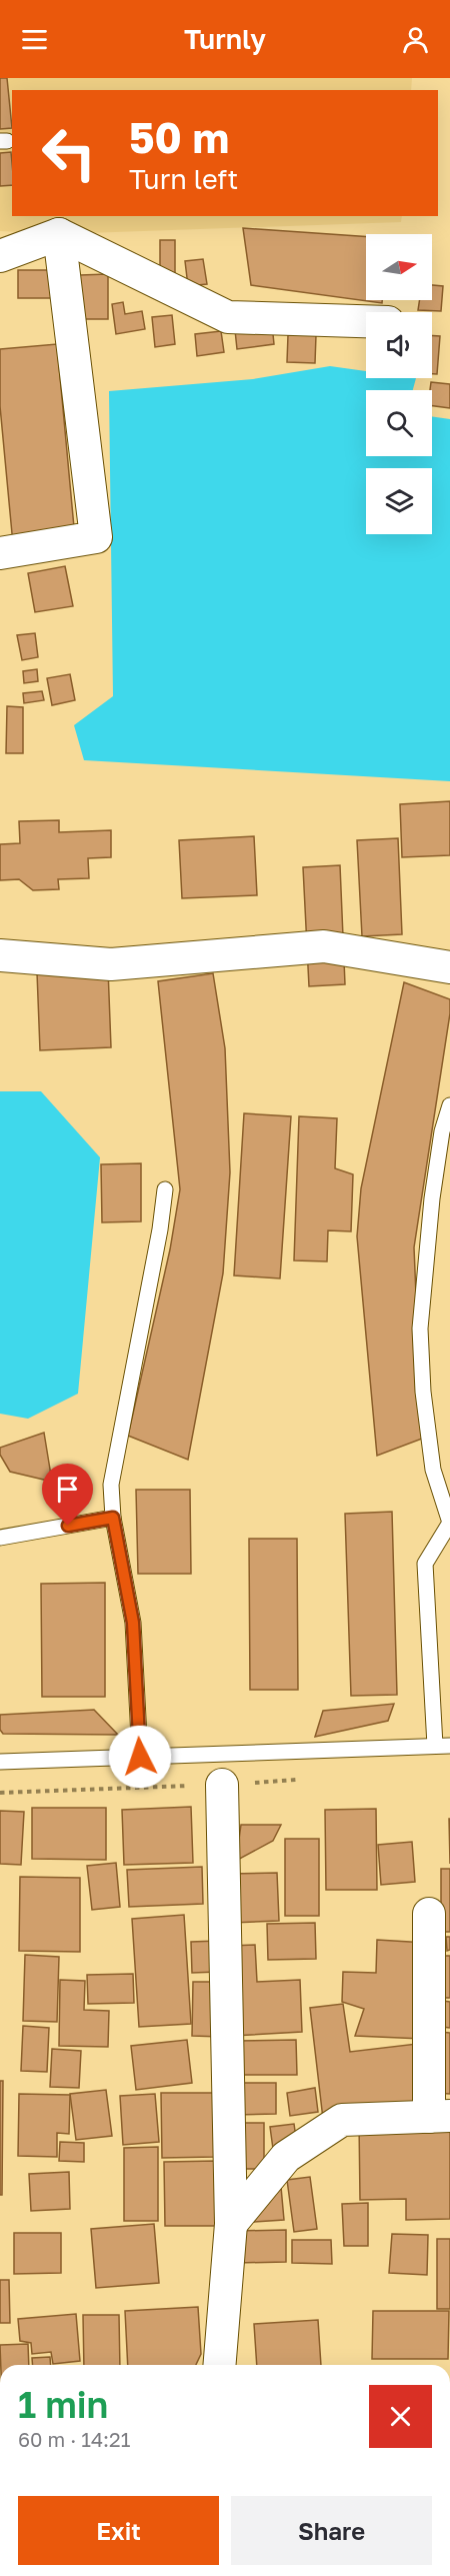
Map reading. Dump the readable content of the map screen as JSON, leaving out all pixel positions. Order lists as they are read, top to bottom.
{
  "north": "right",
  "page": {
    "header": "Turnly",
    "turn": ["50 m", "Turn left"],
    "heading": ["1 min", "60 m · 14:21"],
    "buttons": ["Exit", "Share"]
  }
}
